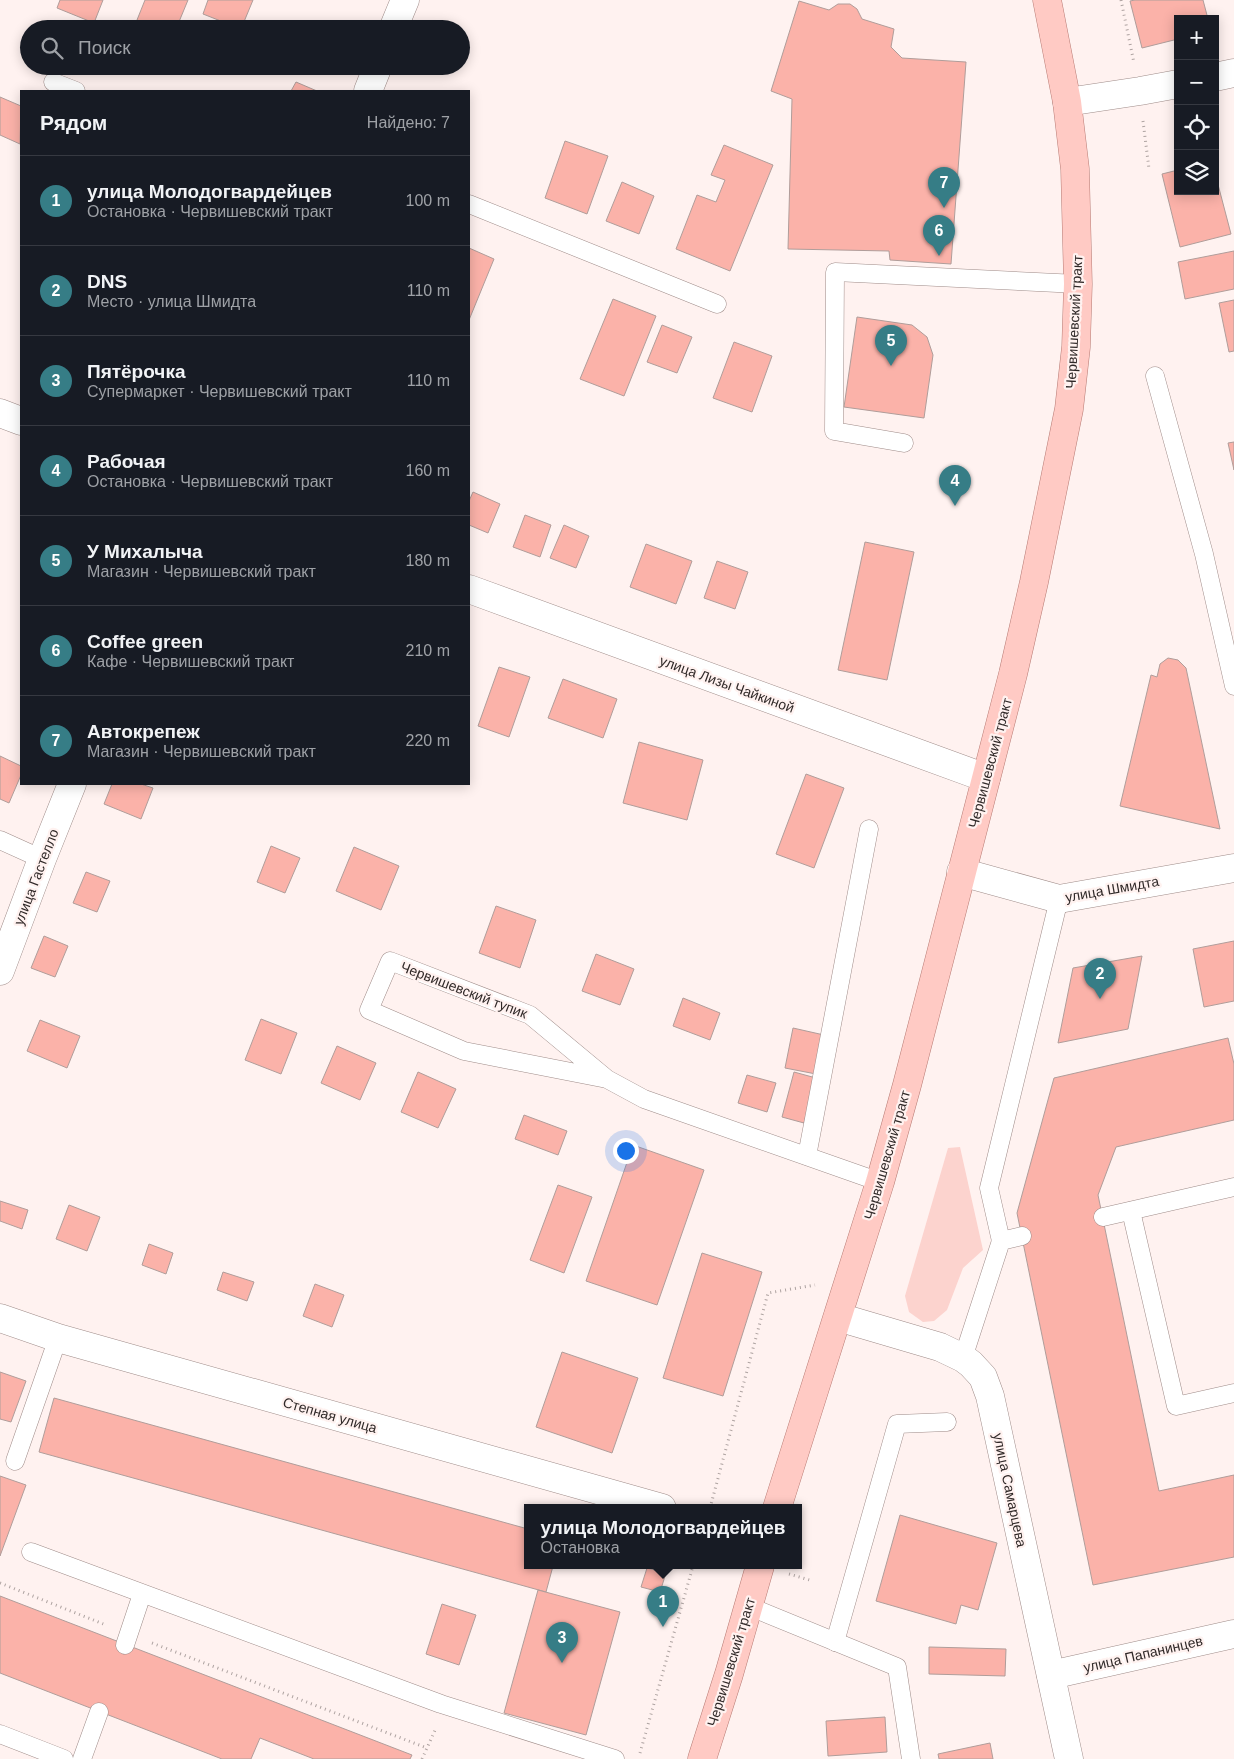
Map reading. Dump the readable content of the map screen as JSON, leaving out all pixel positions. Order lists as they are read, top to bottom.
{
  "streets": {
    "main road": ["Червишевский тракт"],
    "street": [
      "улица Лизы Чайкиной",
      "улица Гастелло",
      "улица Шмидта",
      "Степная улица",
      "улица Самарцева",
      "улица Папанинцев"
    ],
    "lane": ["Червишевский тупик"]
  },
  "crossings": [
    ["Червишевский тракт", "улица Лизы Чайкиной"],
    ["Червишевский тракт", "улица Шмидта"],
    ["Червишевский тракт", "Червишевский тупик"],
    ["Червишевский тракт", "улица Самарцева"],
    ["улица Самарцева", "улица Папанинцев"]
  ],
  "page": {
    "map_buttons": ["+", "−"],
    "search": "Поиск",
    "heading": ["Рядом", "Найдено: 7"],
    "list": [
      {
        "mark": "1",
        "name": "улица Молодогвардейцев",
        "note": "Остановка · Червишевский тракт",
        "value": "100 m"
      },
      {
        "mark": "2",
        "name": "DNS",
        "note": "Место · улица Шмидта",
        "value": "110 m"
      },
      {
        "mark": "3",
        "name": "Пятёрочка",
        "note": "Супермаркет · Червишевский тракт",
        "value": "110 m"
      },
      {
        "mark": "4",
        "name": "Рабочая",
        "note": "Остановка · Червишевский тракт",
        "value": "160 m"
      },
      {
        "mark": "5",
        "name": "У Михалыча",
        "note": "Магазин · Червишевский тракт",
        "value": "180 m"
      },
      {
        "mark": "6",
        "name": "Coffee green",
        "note": "Кафе · Червишевский тракт",
        "value": "210 m"
      },
      {
        "mark": "7",
        "name": "Автокрепеж",
        "note": "Магазин · Червишевский тракт",
        "value": "220 m"
      }
    ],
    "pins": [
      "7",
      "6",
      "5",
      "4",
      "2",
      "1",
      "3"
    ],
    "popup": ["улица Молодогвардейцев", "Остановка"]
  }
}
